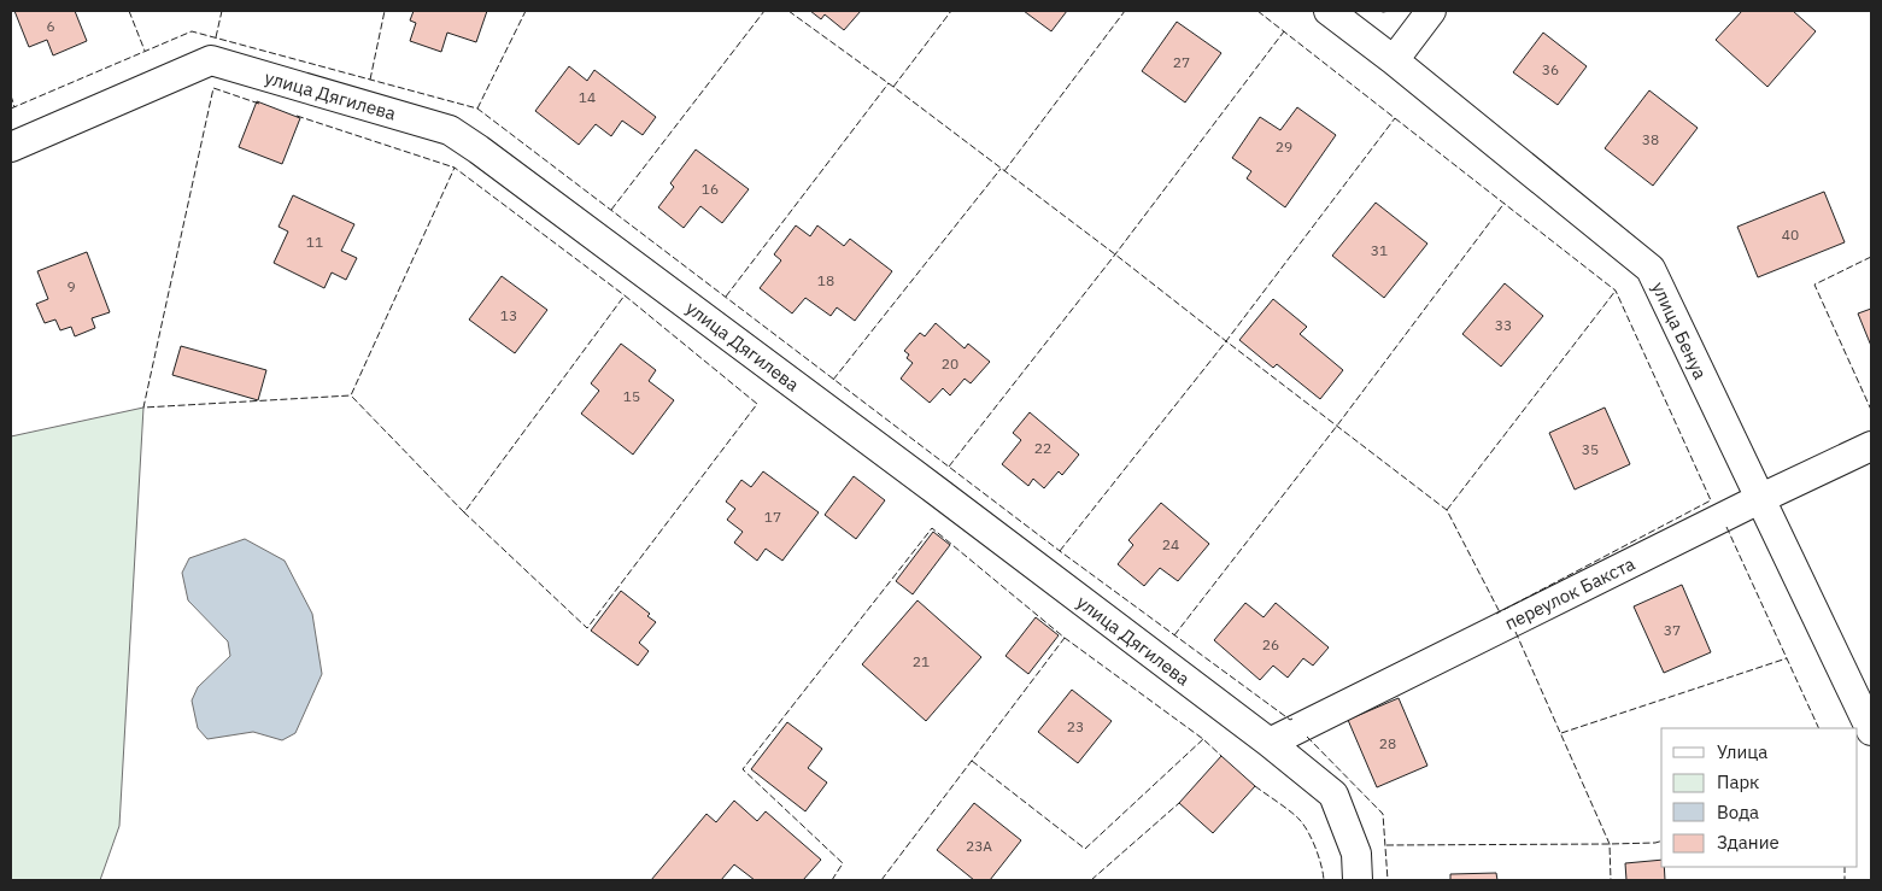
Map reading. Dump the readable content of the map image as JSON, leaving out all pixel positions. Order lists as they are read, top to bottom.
{
  "streets": {
    "street": ["улица Дягилева", "улица Бенуа", "переулок Бакста"]
  },
  "crossings": [
    ["улица Дягилева", "переулок Бакста"],
    ["улица Бенуа", "переулок Бакста"]
  ],
  "house_numbers": [
    "6",
    "27",
    "36",
    "14",
    "38",
    "29",
    "16",
    "40",
    "11",
    "31",
    "18",
    "9",
    "13",
    "33",
    "20",
    "15",
    "22",
    "35",
    "17",
    "24",
    "37",
    "26",
    "21",
    "23",
    "28",
    "23А"
  ],
  "legend": [
    "Улица",
    "Парк",
    "Вода",
    "Здание"
  ]
}
